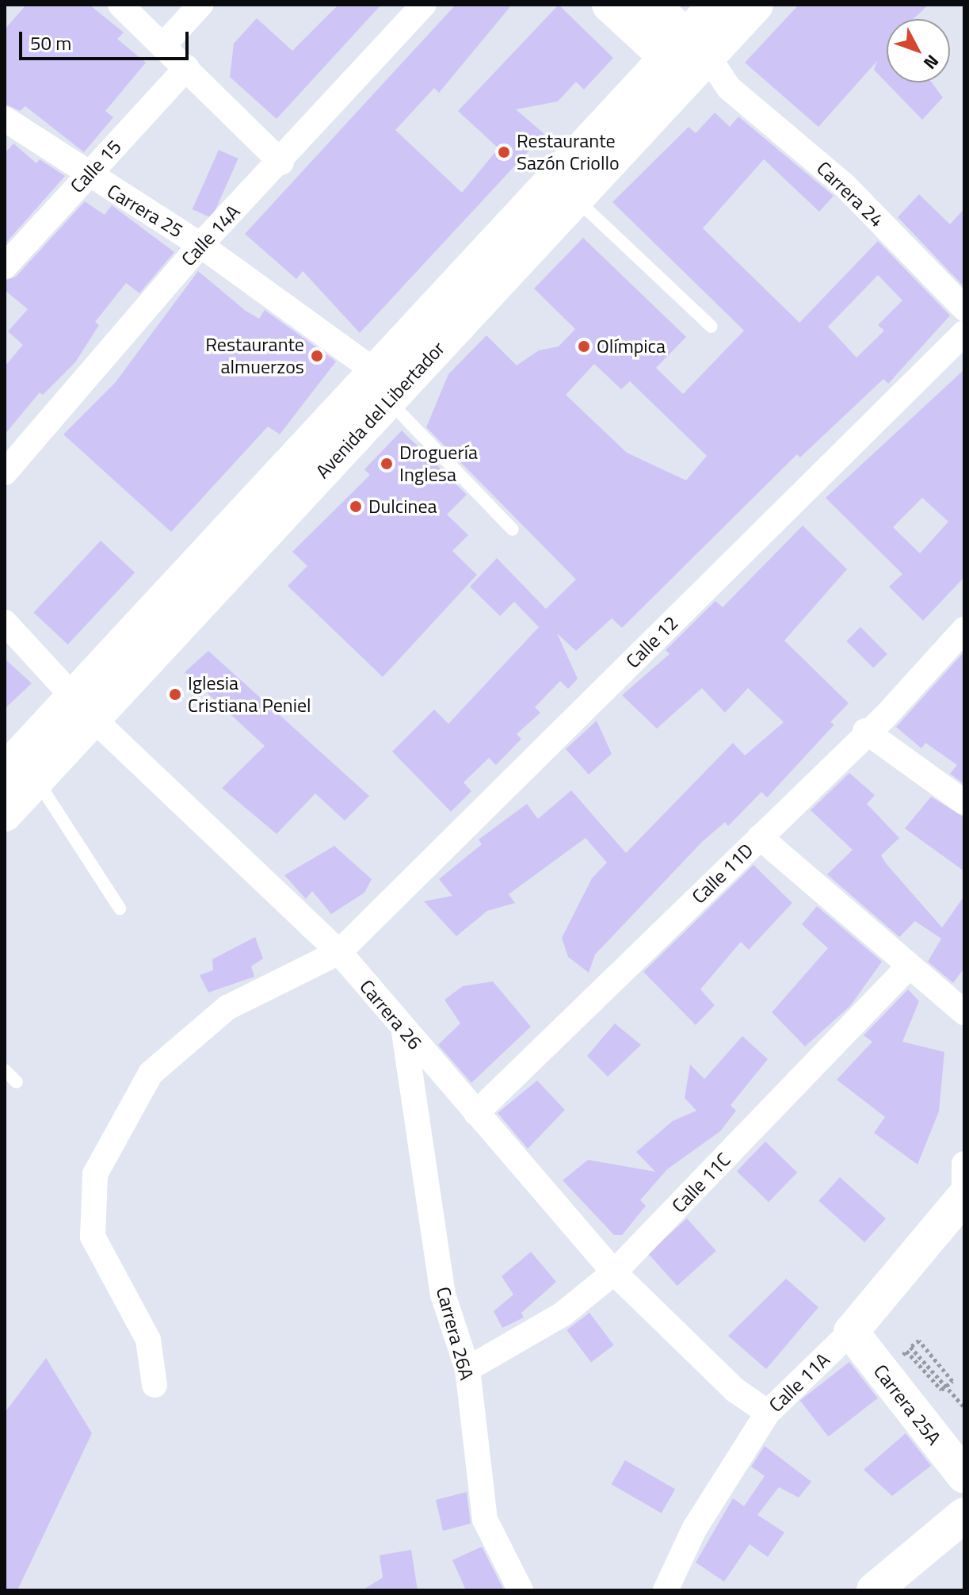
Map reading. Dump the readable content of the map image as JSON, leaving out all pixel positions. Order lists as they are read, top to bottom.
{
  "streets": {
    "main road": ["Avenida del Libertador", "Calle 11A", "Carrera 25A"],
    "street": [
      "Calle 15",
      "Carrera 24",
      "Carrera 25",
      "Calle 14A",
      "Calle 12",
      "Calle 11D",
      "Carrera 26",
      "Calle 11C",
      "Carrera 26A"
    ]
  },
  "crossings": [
    ["Calle 15", "Carrera 25"],
    ["Carrera 24", "Avenida del Libertador"],
    ["Carrera 25", "Calle 14A"],
    ["Carrera 25", "Avenida del Libertador"],
    ["Avenida del Libertador", "Carrera 26"],
    ["Calle 12", "Carrera 26"],
    ["Calle 11D", "Carrera 26"],
    ["Carrera 26", "Calle 11C"],
    ["Carrera 26", "Carrera 26A"],
    ["Carrera 26", "Calle 11A"],
    ["Calle 11C", "Carrera 26A"],
    ["Calle 11A", "Carrera 25A"]
  ],
  "places": [
    "Restaurante Sazón Criollo",
    "Olímpica",
    "Restaurante almuerzos",
    "Droguería Inglesa",
    "Dulcinea",
    "Iglesia Cristiana Peniel"
  ],
  "scale_bar": "50 m",
  "north": "bottom right"
}
